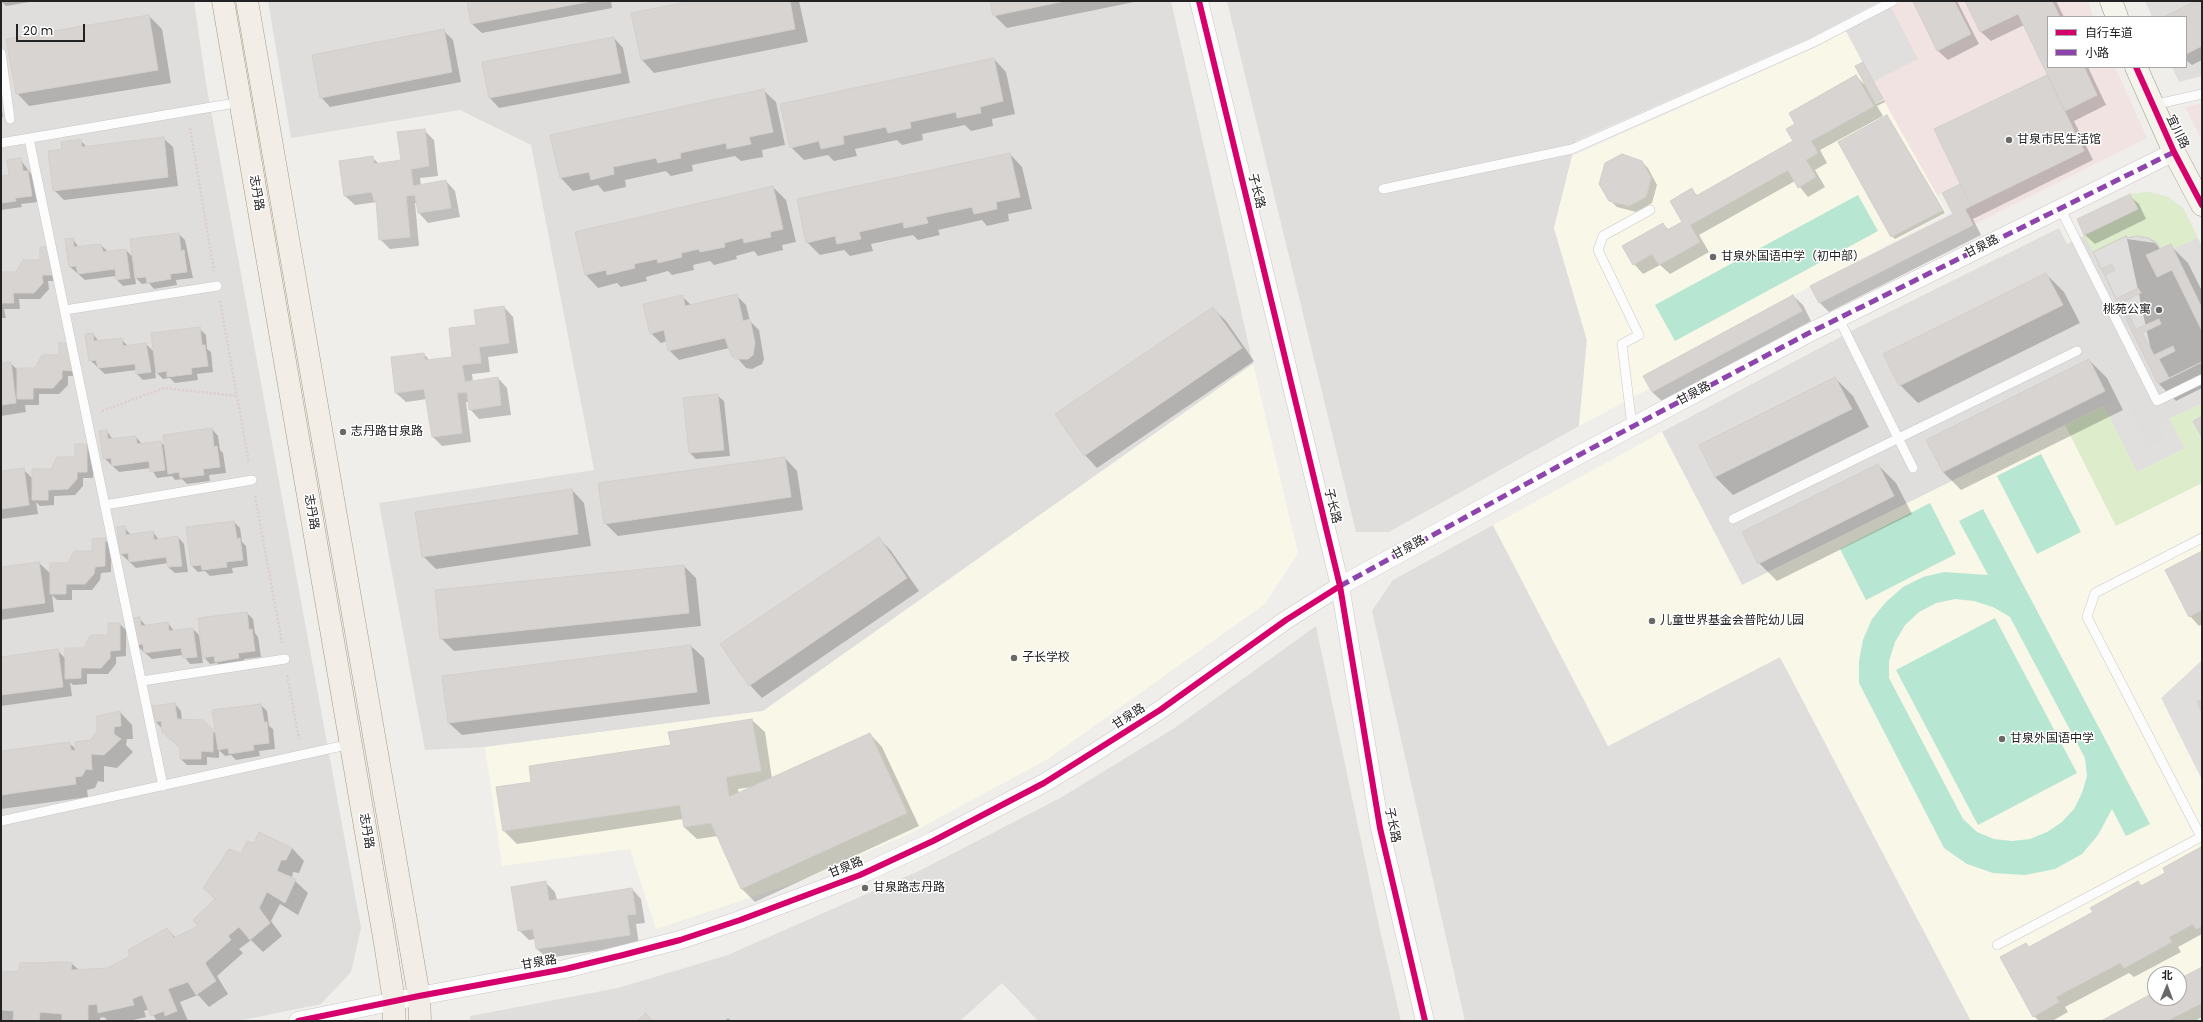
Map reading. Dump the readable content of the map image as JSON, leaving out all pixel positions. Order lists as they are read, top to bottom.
{
  "streets": {
    "main road": ["志丹路"],
    "street": ["宜川路", "子长路", "甘泉路"]
  },
  "crossings": [
    ["宜川路", "甘泉路"],
    ["子长路", "甘泉路"],
    ["志丹路", "甘泉路"]
  ],
  "places": [
    "甘泉市民生活馆",
    "甘泉外国语中学（初中部）",
    "桃苑公寓",
    "志丹路甘泉路",
    "儿童世界基金会普陀幼儿园",
    "子长学校",
    "甘泉外国语中学",
    "甘泉路志丹路"
  ],
  "legend": ["自行车道", "小路"],
  "scale_bar": "20 m",
  "north": "top"
}
